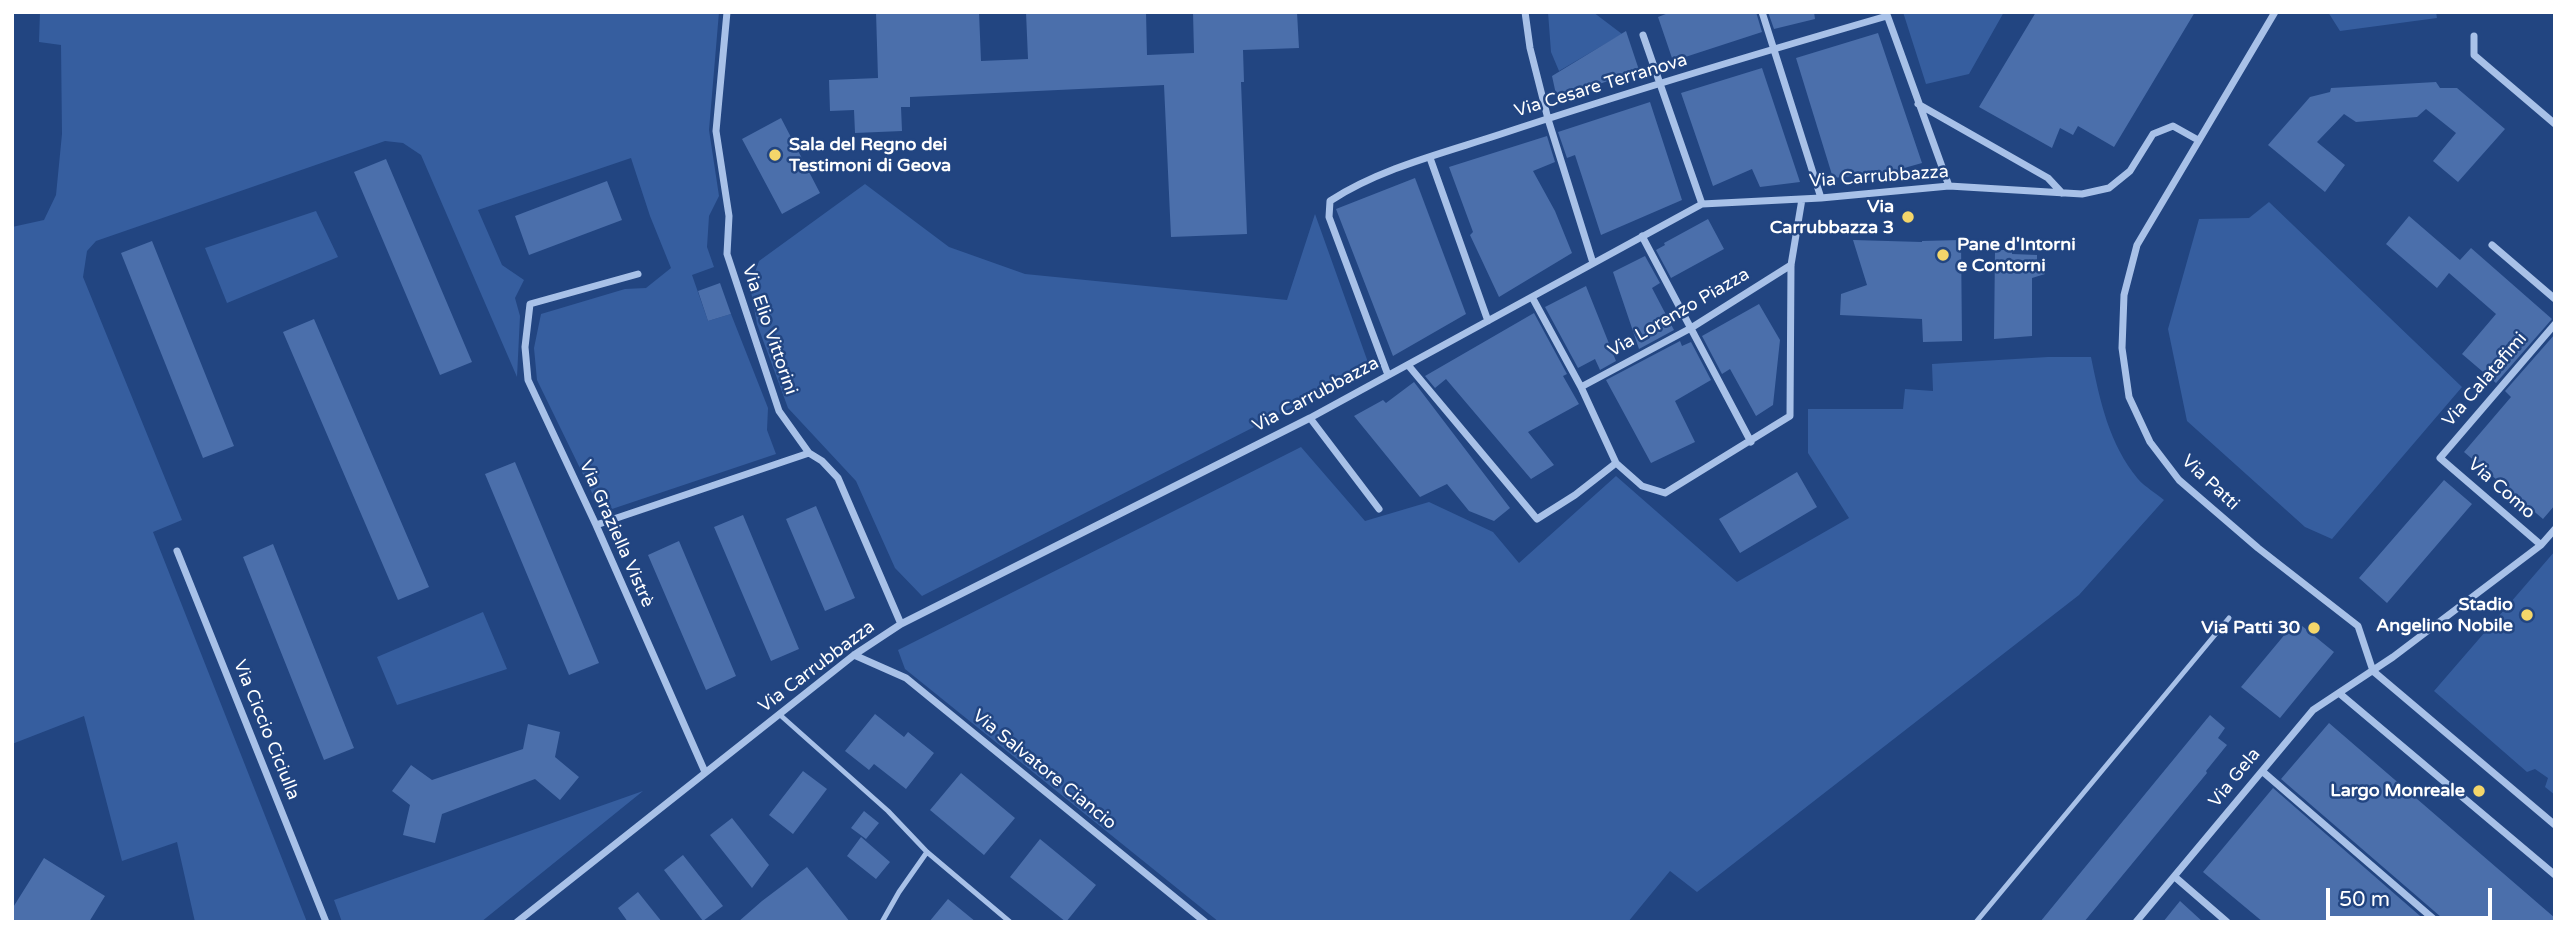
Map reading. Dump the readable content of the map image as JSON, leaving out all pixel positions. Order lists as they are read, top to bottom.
{
  "streets": {
    "street": [
      "Via Cesare Terranova",
      "Via Carrubbazza",
      "Via Lorenzo Piazza",
      "Via Elio Vittorini",
      "Via Calatafimi",
      "Via Patti",
      "Via Como",
      "Via Graziella Vistrè",
      "Via Ciccio Ciciulla",
      "Via Salvatore Ciancio",
      "Via Gela"
    ]
  },
  "crossings": [
    ["Via Cesare Terranova", "Via Carrubbazza"],
    ["Via Carrubbazza", "Via Elio Vittorini"],
    ["Via Carrubbazza", "Via Patti"],
    ["Via Carrubbazza", "Via Graziella Vistrè"],
    ["Via Carrubbazza", "Via Salvatore Ciancio"],
    ["Via Calatafimi", "Via Como"],
    ["Via Patti", "Via Gela"],
    ["Via Como", "Via Gela"]
  ],
  "places": [
    "Sala del Regno dei Testimoni di Geova",
    "Via Carrubbazza 3",
    "Pane d'Intorni e Contorni",
    "Stadio Angelino Nobile",
    "Via Patti 30",
    "Largo Monreale"
  ],
  "scale_bar": "50 m"
}
